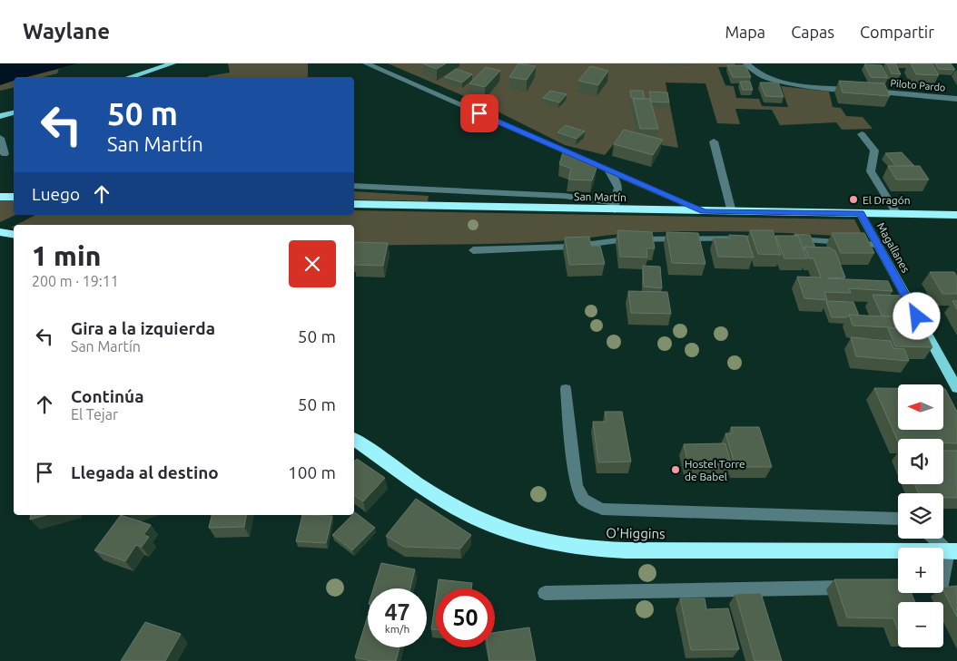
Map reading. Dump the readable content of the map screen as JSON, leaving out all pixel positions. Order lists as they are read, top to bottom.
{
  "streets": {
    "highway": ["San Martín", "O'Higgins"],
    "main road": ["Magallanes"],
    "street": ["Piloto Pardo"]
  },
  "crossings": [
    ["San Martín", "Magallanes"]
  ],
  "places": ["El Dragón", "Hostel Torre de Babel"],
  "north": "left",
  "page": {
    "header": "Waylane",
    "nav": ["Mapa", "Capas", "Compartir"],
    "turn": ["50 m", "San Martín"],
    "then": "Luego",
    "heading": ["1 min", "200 m · 19:11"],
    "list": [
      {
        "name": "Gira a la izquierda",
        "note": "San Martín",
        "value": "50 m"
      },
      {
        "name": "Continúa",
        "note": "El Tejar",
        "value": "50 m"
      },
      {
        "name": "Llegada al destino",
        "value": "100 m"
      }
    ],
    "map_buttons": ["+", "−"],
    "speed": "47 km/h",
    "limit": "50"
  }
}
